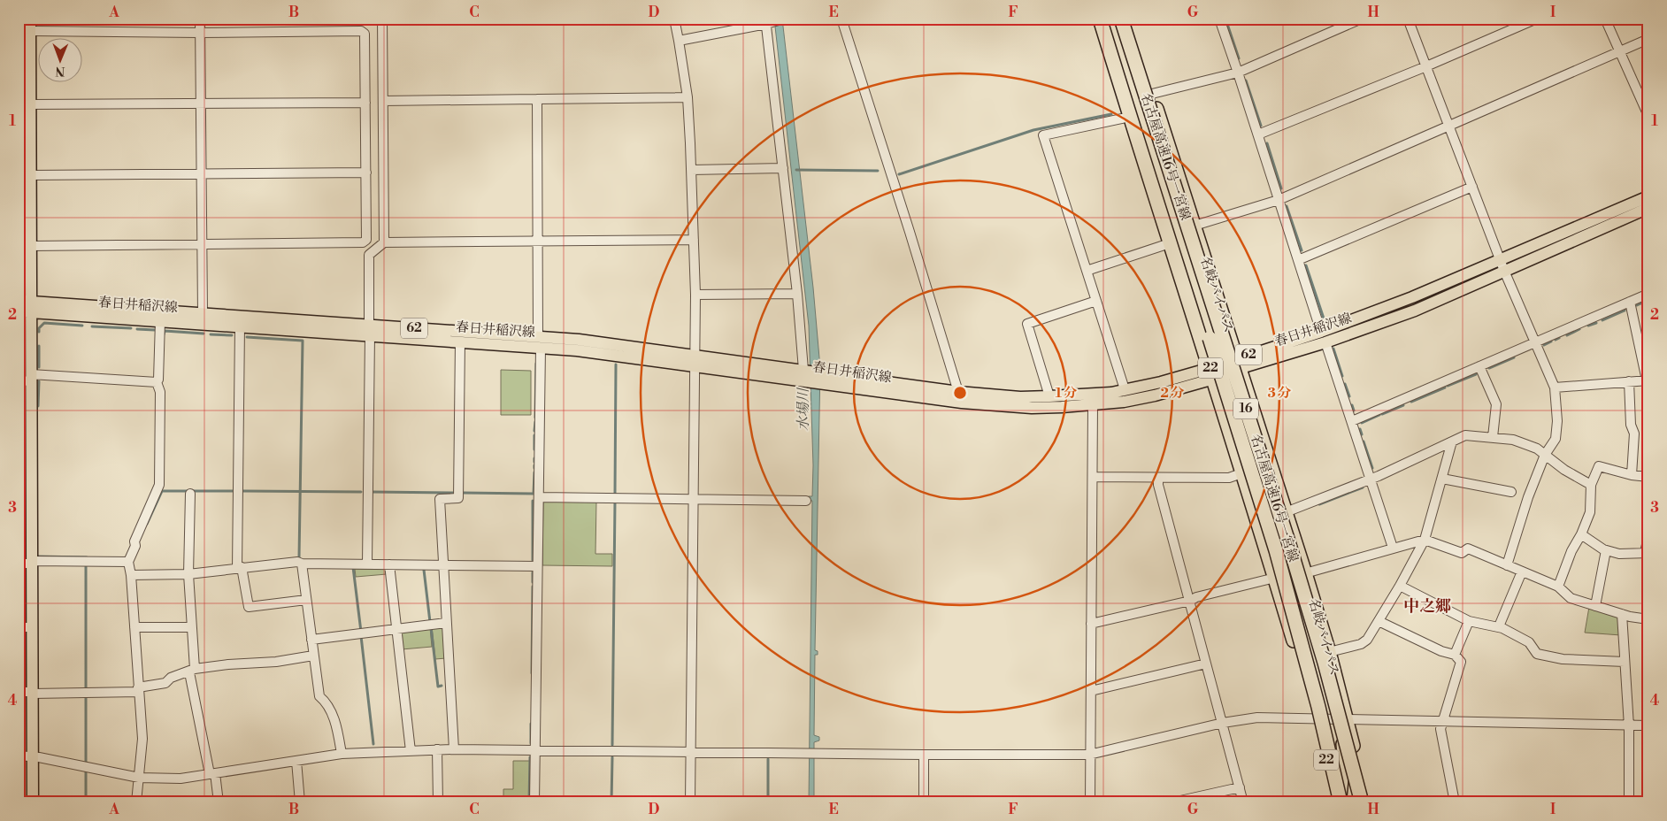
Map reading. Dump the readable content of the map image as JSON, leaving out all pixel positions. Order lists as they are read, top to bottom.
{
  "streets": {
    "highway": [
      "名古屋高速16号一宮線",
      "名岐バイパス",
      "22",
      "16"
    ],
    "main road": ["春日井稲沢線", "62"]
  },
  "crossings": [
    ["名岐バイパス", "春日井稲沢線"],
    ["春日井稲沢線", "22"]
  ],
  "districts": ["中之郷"],
  "water": ["水場川"],
  "north": "bottom",
  "grid": {
    "columns": [
      "A",
      "B",
      "C",
      "D",
      "E",
      "F",
      "G",
      "H",
      "I"
    ],
    "rows": [
      "1",
      "2",
      "3",
      "4"
    ]
  },
  "rings": ["1 分", "2 分", "3 分"]
}
